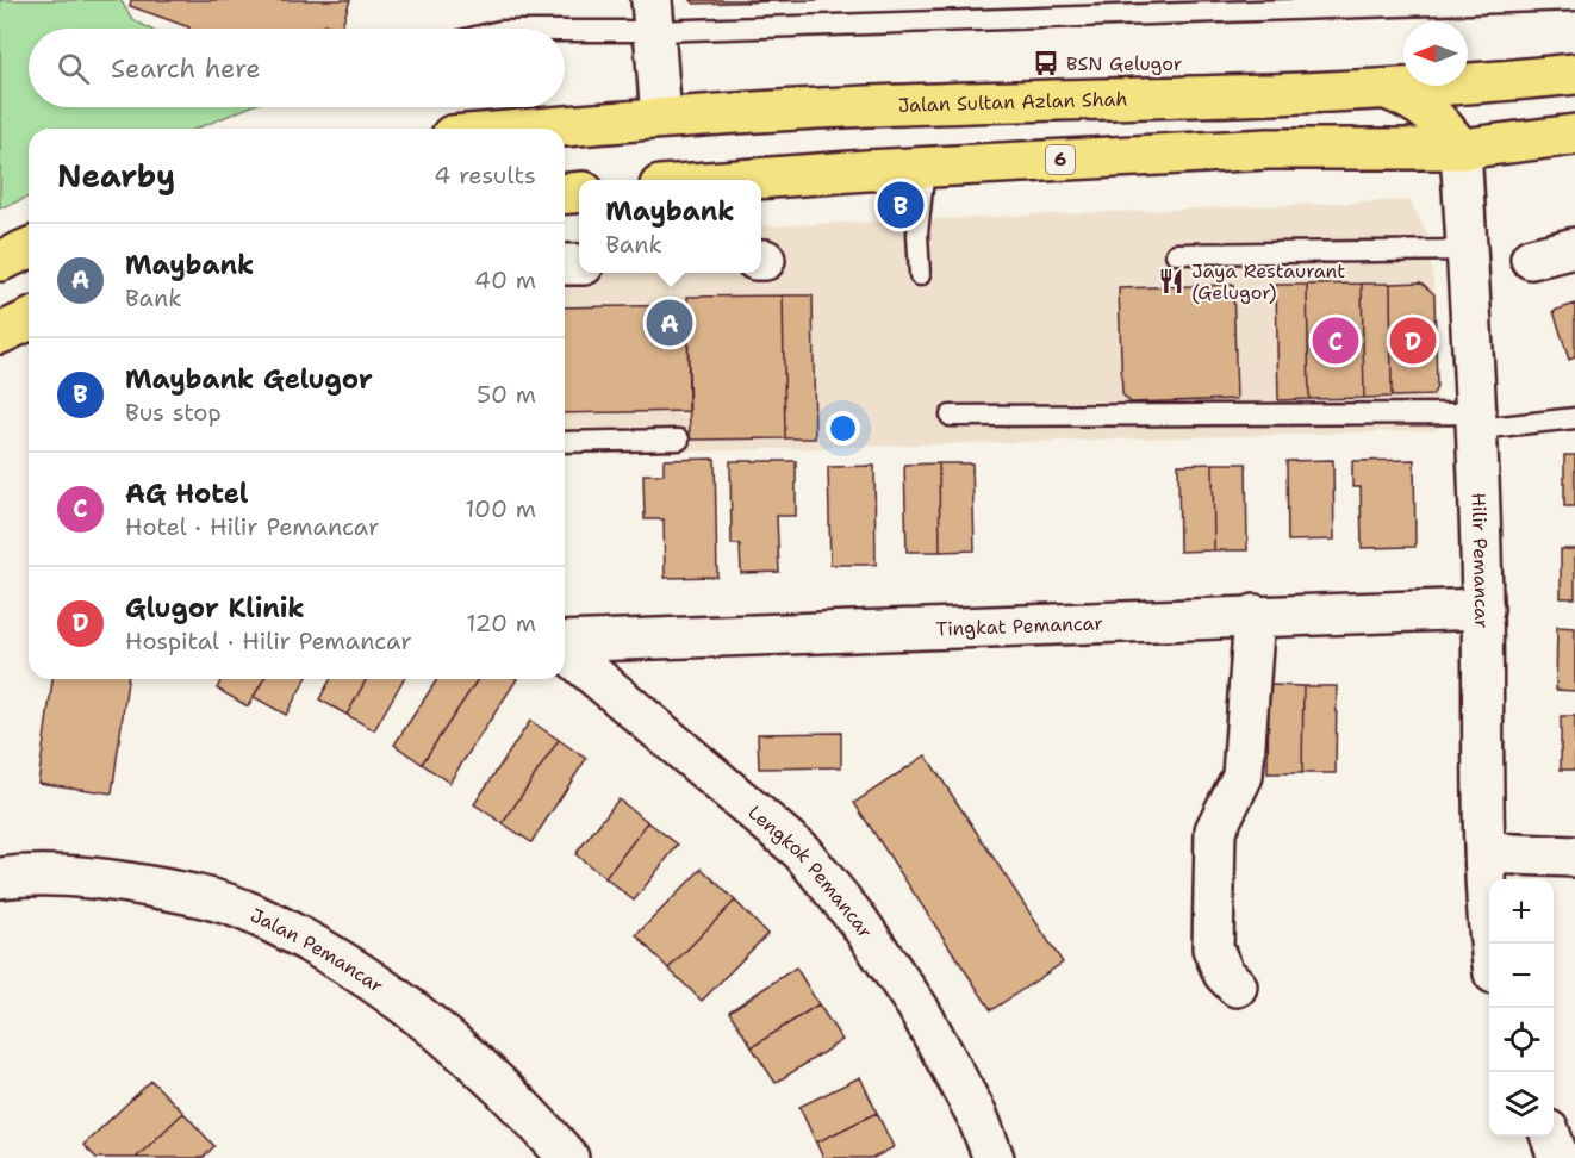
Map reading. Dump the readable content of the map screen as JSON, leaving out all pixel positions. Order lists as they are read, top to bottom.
{
  "streets": {
    "highway": ["Jalan Sultan Azlan Shah", "6"],
    "street": [
      "Hilir Pemancar",
      "Tingkat Pemancar",
      "Lengkok Pemancar",
      "Jalan Pemancar"
    ]
  },
  "crossings": [
    ["6", "Hilir Pemancar"],
    ["Hilir Pemancar", "Tingkat Pemancar"]
  ],
  "places": {
    "bus stop": ["BSN Gelugor"],
    "restaurant": ["Jaya Restaurant (Gelugor)"]
  },
  "north": "left",
  "page": {
    "search": "Search here",
    "heading": ["Nearby", "4 results"],
    "pins": [
      "B",
      "A",
      "C",
      "D"
    ],
    "popup": ["Maybank", "Bank"],
    "list": [
      {
        "mark": "A",
        "name": "Maybank",
        "note": "Bank",
        "value": "40 m"
      },
      {
        "mark": "B",
        "name": "Maybank Gelugor",
        "note": "Bus stop",
        "value": "50 m"
      },
      {
        "mark": "C",
        "name": "AG Hotel",
        "note": "Hotel · Hilir Pemancar",
        "value": "100 m"
      },
      {
        "mark": "D",
        "name": "Glugor Klinik",
        "note": "Hospital · Hilir Pemancar",
        "value": "120 m"
      }
    ],
    "map_buttons": ["+", "−"]
  }
}
